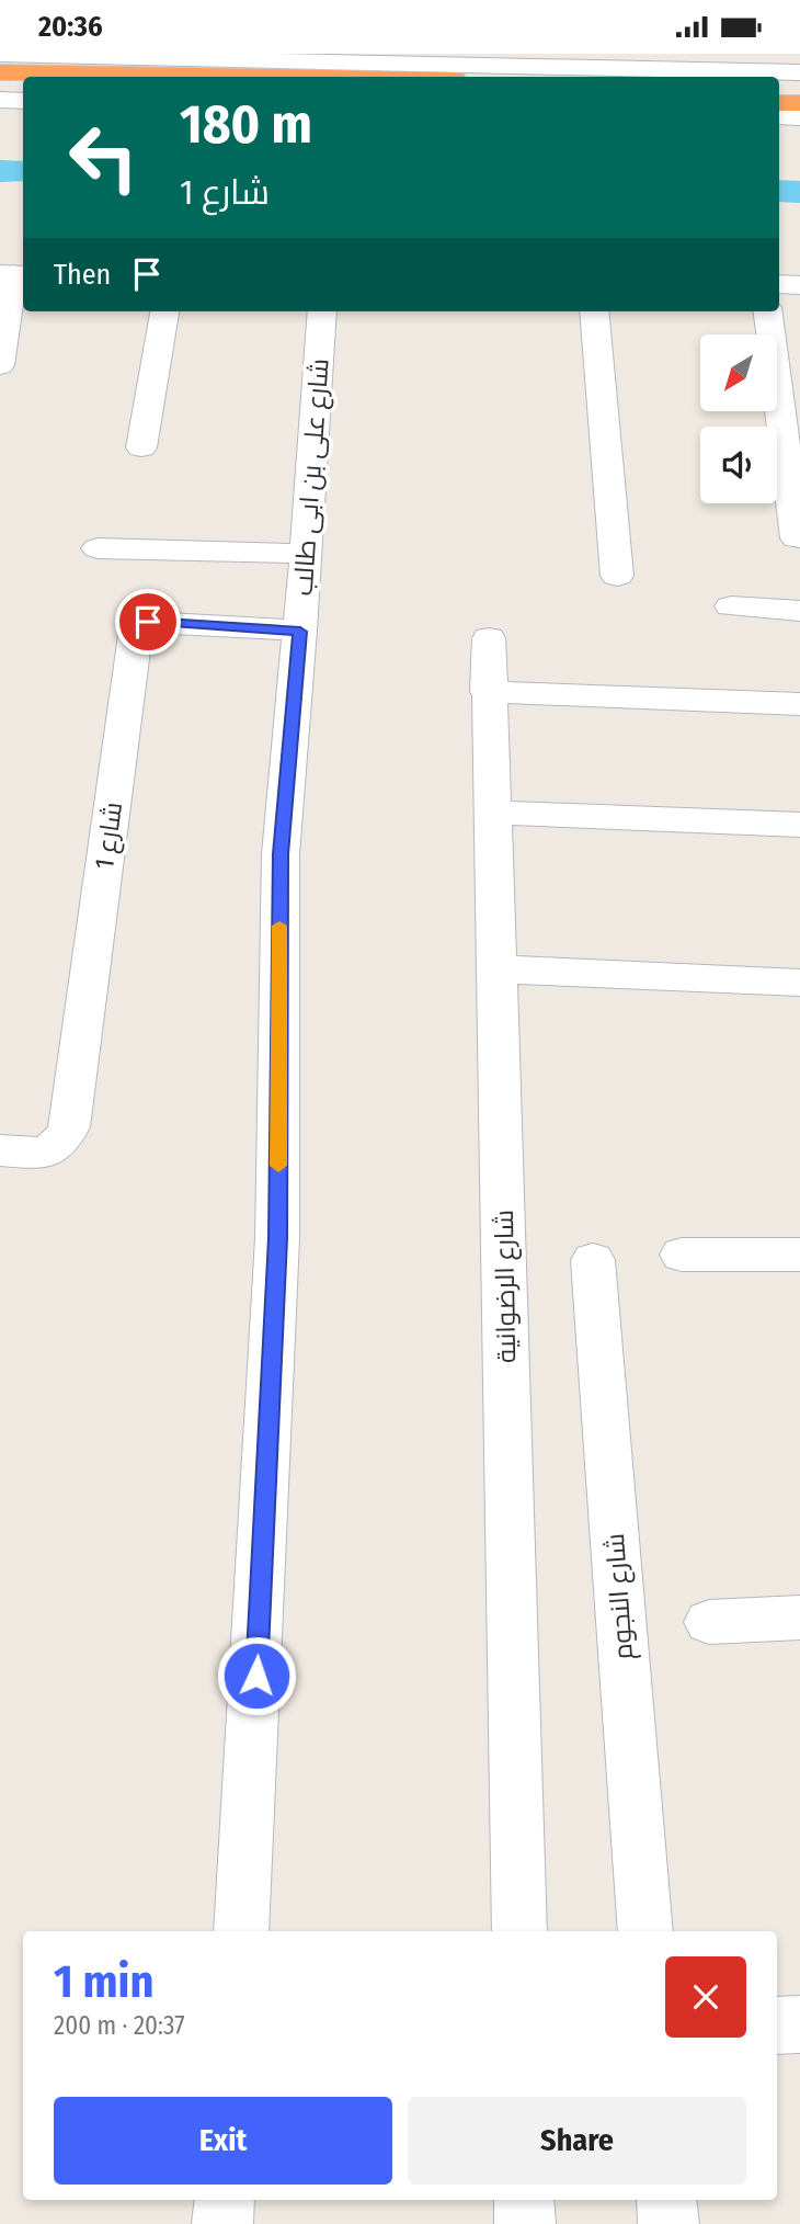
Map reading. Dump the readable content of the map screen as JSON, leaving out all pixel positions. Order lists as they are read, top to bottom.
{
  "streets": {
    "street": [
      "شارع على بن ابى طالب",
      "شارع 1",
      "شارع الرضوانية",
      "شارع النجوم"
    ]
  },
  "crossings": [
    ["شارع على بن ابى طالب", "شارع 1"]
  ],
  "north": "bottom left",
  "page": {
    "status": "20:36",
    "turn": ["180 m", "شارع 1"],
    "then": "Then",
    "heading": ["1 min", "200 m · 20:37"],
    "buttons": ["Exit", "Share"]
  }
}
